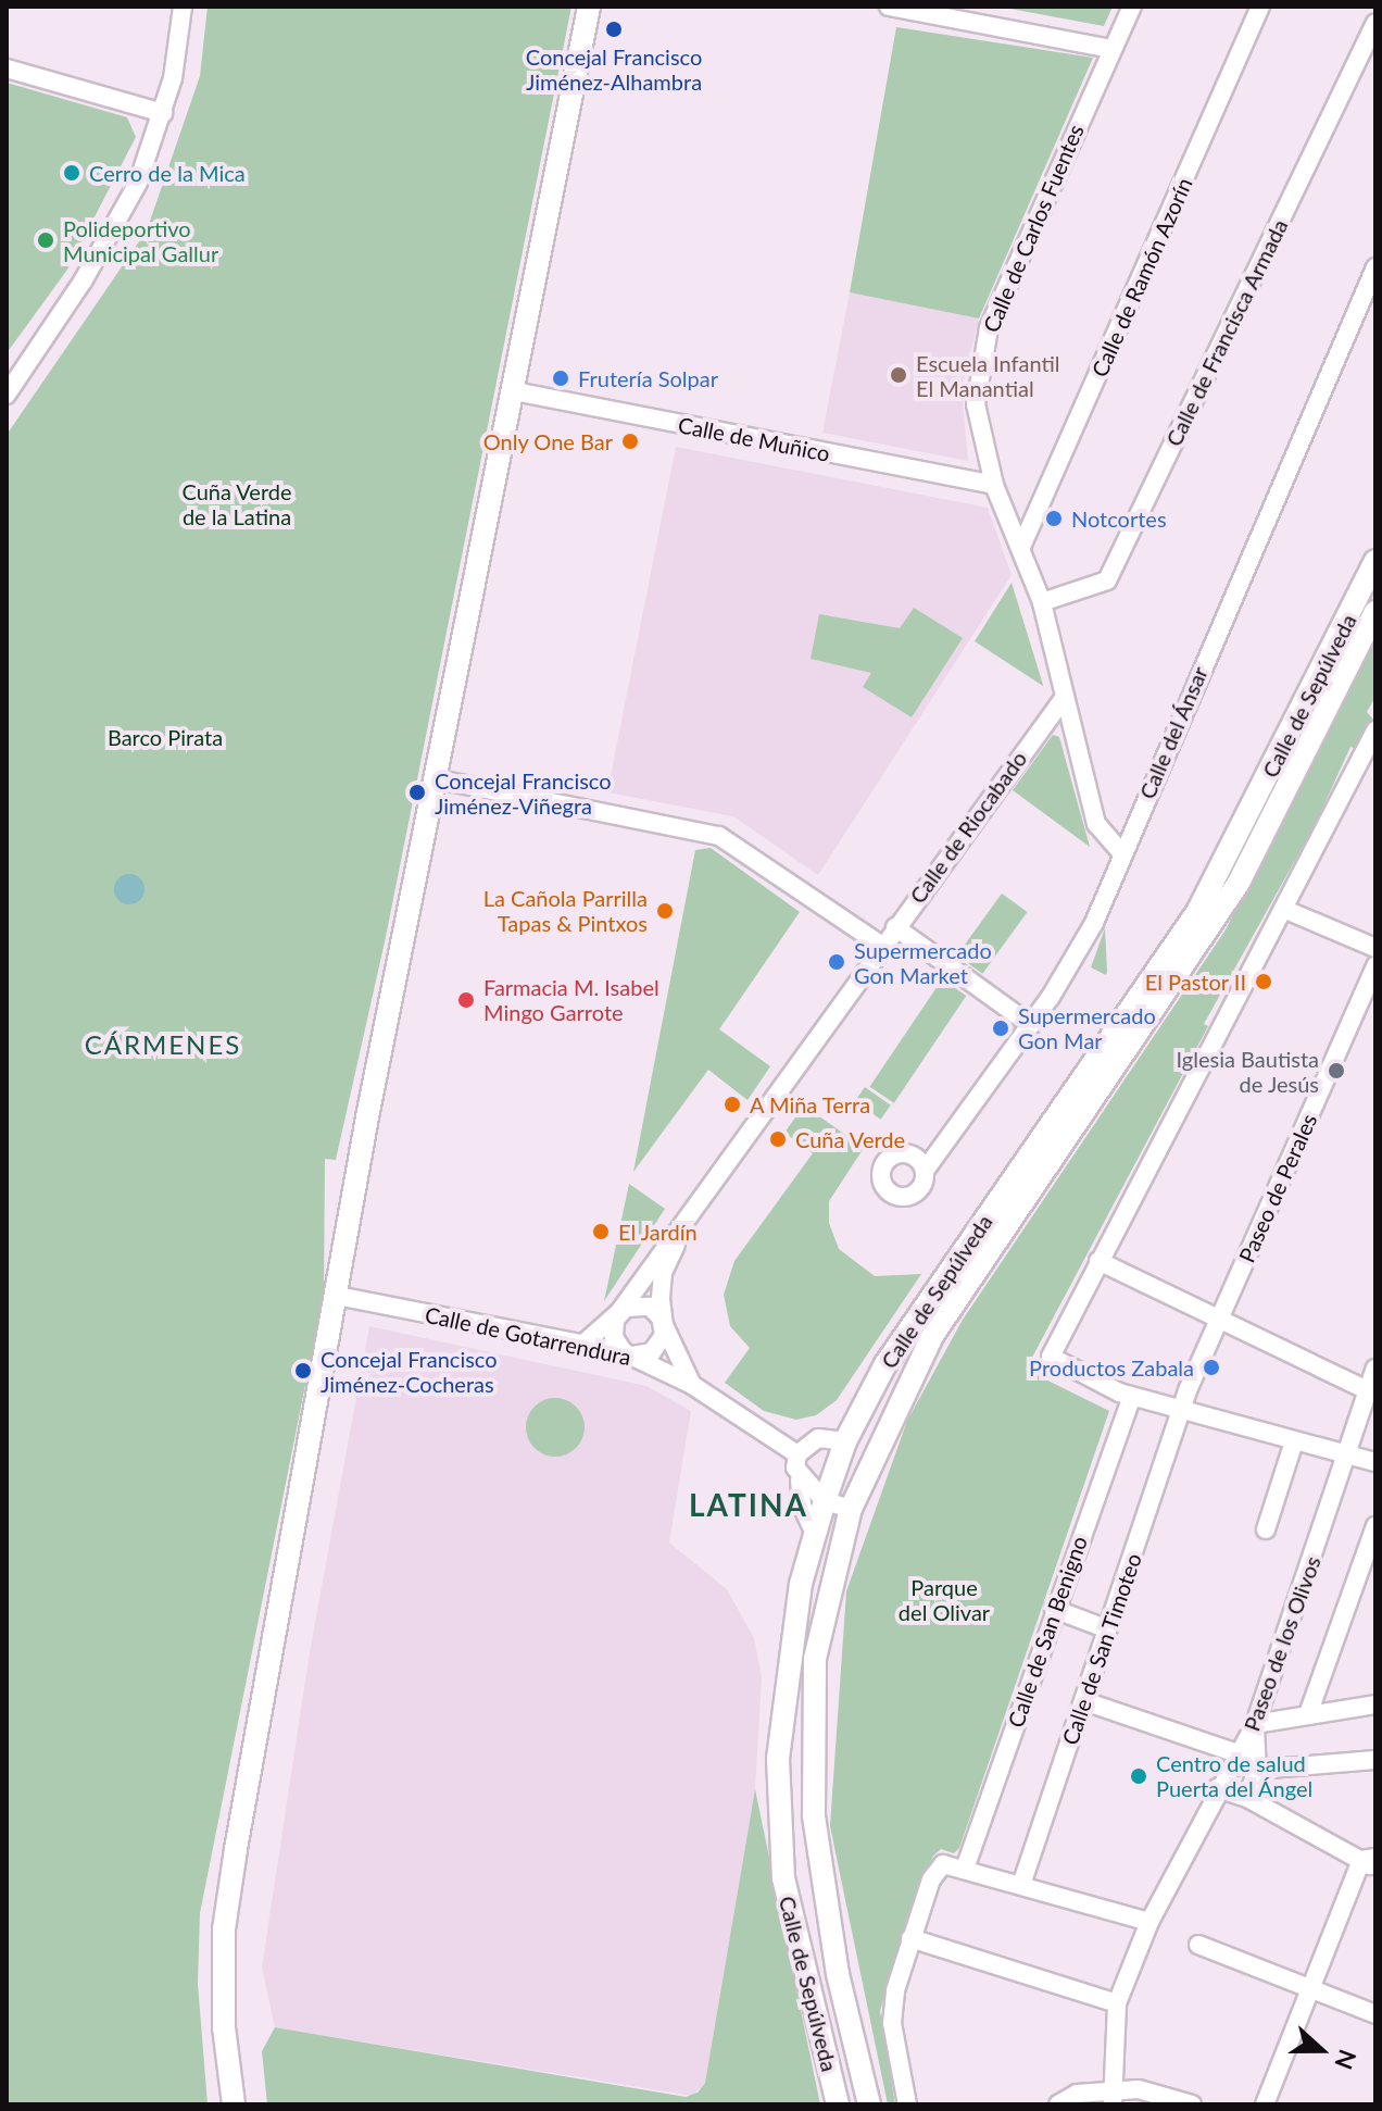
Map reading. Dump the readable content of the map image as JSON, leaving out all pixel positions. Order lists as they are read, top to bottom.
{
  "streets": {
    "street": [
      "Calle de Carlos Fuentes",
      "Calle de Ramón Azorín",
      "Calle de Francisca Armada",
      "Calle de Muñico",
      "Calle de Sepúlveda",
      "Calle del Ánsar",
      "Calle de Riocabado",
      "Paseo de Perales",
      "Calle de Gotarrendura",
      "Calle de San Benigno",
      "Paseo de los Olivos",
      "Calle de San Timoteo"
    ]
  },
  "crossings": [
    ["Calle de Carlos Fuentes", "Calle de Ramón Azorín"],
    ["Calle de Carlos Fuentes", "Calle de Francisca Armada"],
    ["Calle de Carlos Fuentes", "Calle de Muñico"],
    ["Calle de Carlos Fuentes", "Calle del Ánsar"],
    ["Calle de Carlos Fuentes", "Calle de Riocabado"],
    ["Calle de Riocabado", "Calle de Gotarrendura"],
    ["Paseo de Perales", "Calle de San Timoteo"]
  ],
  "districts": ["CÁRMENES", "LATINA"],
  "parks": ["Cuña Verde de la Latina", "Barco Pirata", "Parque del Olivar"],
  "places": [
    "Concejal Francisco Jiménez-Alhambra",
    "Cerro de la Mica",
    "Polideportivo Municipal Gallur",
    "Escuela Infantil El Manantial",
    "Frutería Solpar",
    "Only One Bar",
    "Notcortes",
    "Concejal Francisco Jiménez-Viñegra",
    "La Cañola Parrilla Tapas & Pintxos",
    "Supermercado Gon Market",
    "El Pastor II",
    "Farmacia M. Isabel Mingo Garrote",
    "Supermercado Gon Mar",
    "Iglesia Bautista de Jesús",
    "A Miña Terra",
    "Cuña Verde",
    "El Jardín",
    "Productos Zabala",
    "Concejal Francisco Jiménez-Cocheras",
    "Centro de salud Puerta del Ángel"
  ],
  "north": "right"
}
